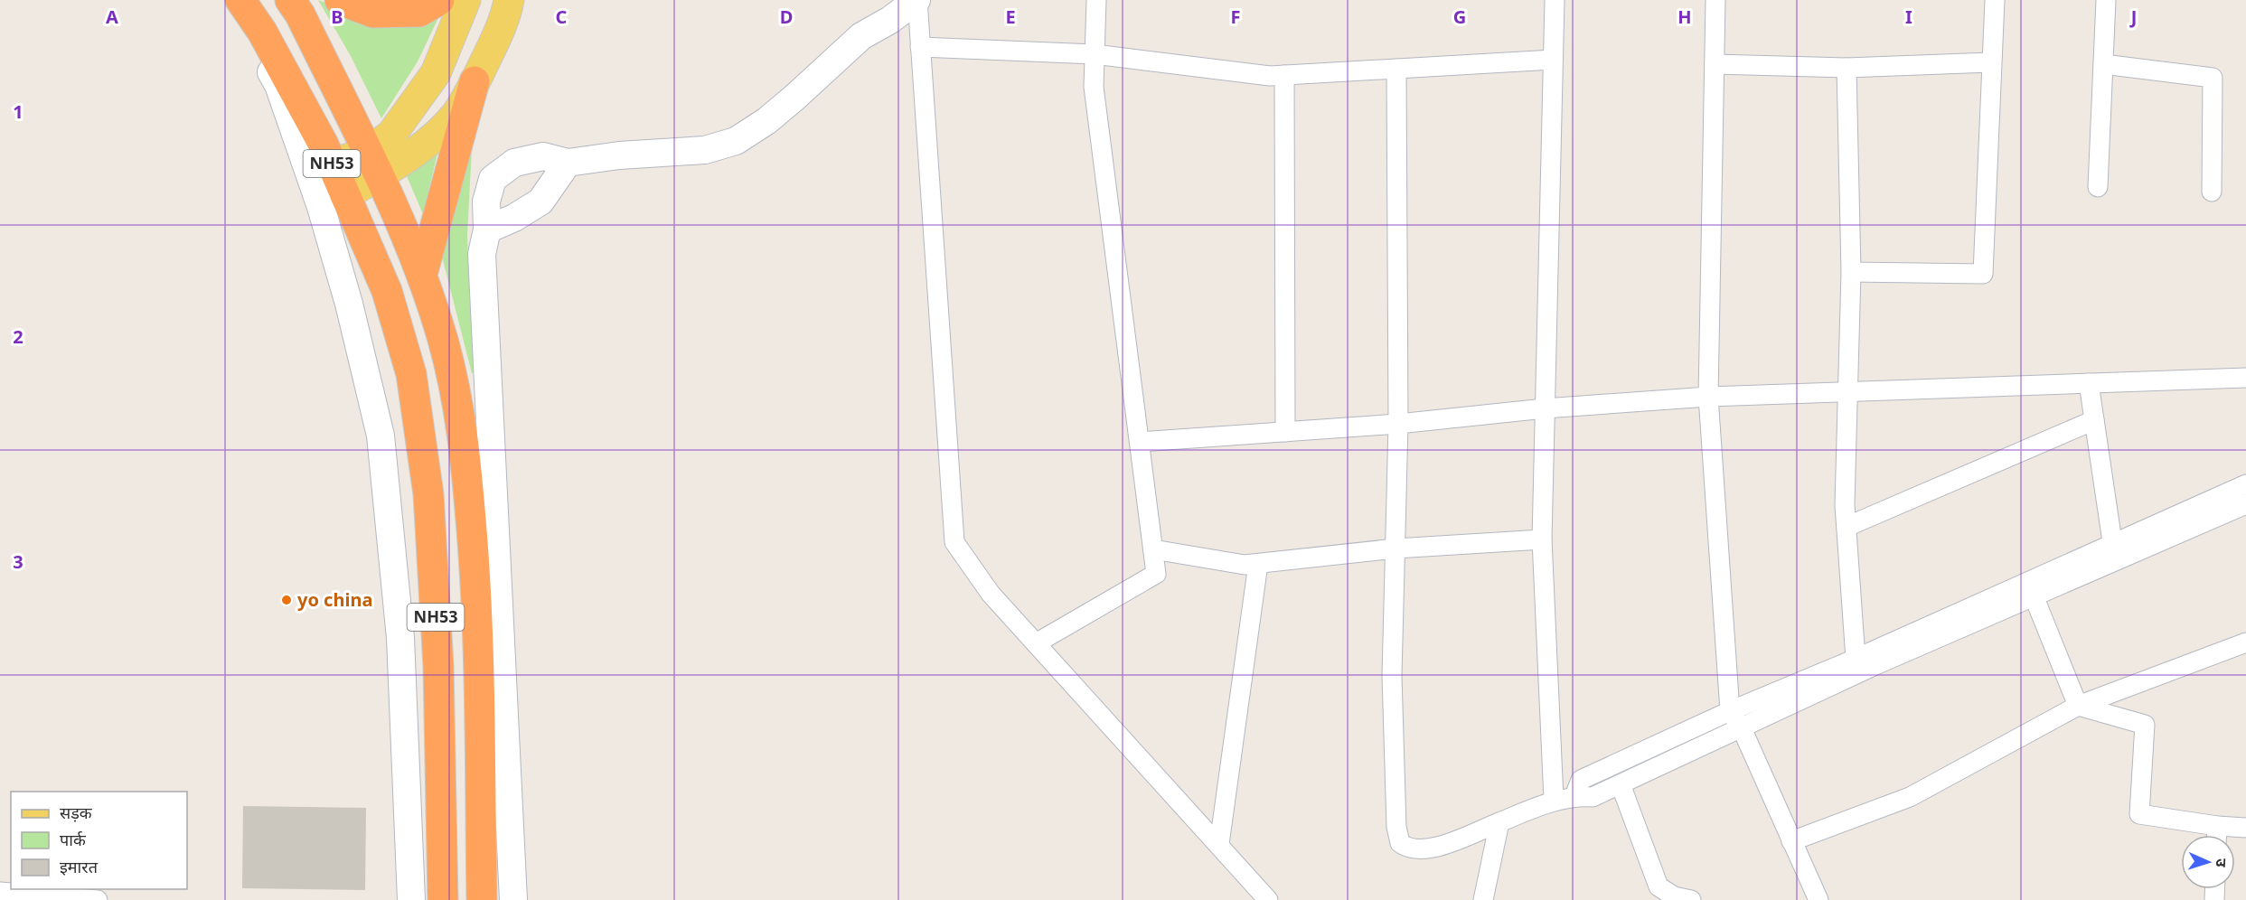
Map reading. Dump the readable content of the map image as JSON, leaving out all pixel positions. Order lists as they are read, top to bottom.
{
  "streets": {
    "highway": ["NH53"]
  },
  "places": ["yo china"],
  "legend": ["सड़क", "पार्क", "इमारत"],
  "north": "right",
  "grid": {
    "columns": [
      "A",
      "B",
      "C",
      "D",
      "E",
      "F",
      "G",
      "H",
      "I",
      "J"
    ],
    "rows": ["1", "2", "3"]
  }
}
